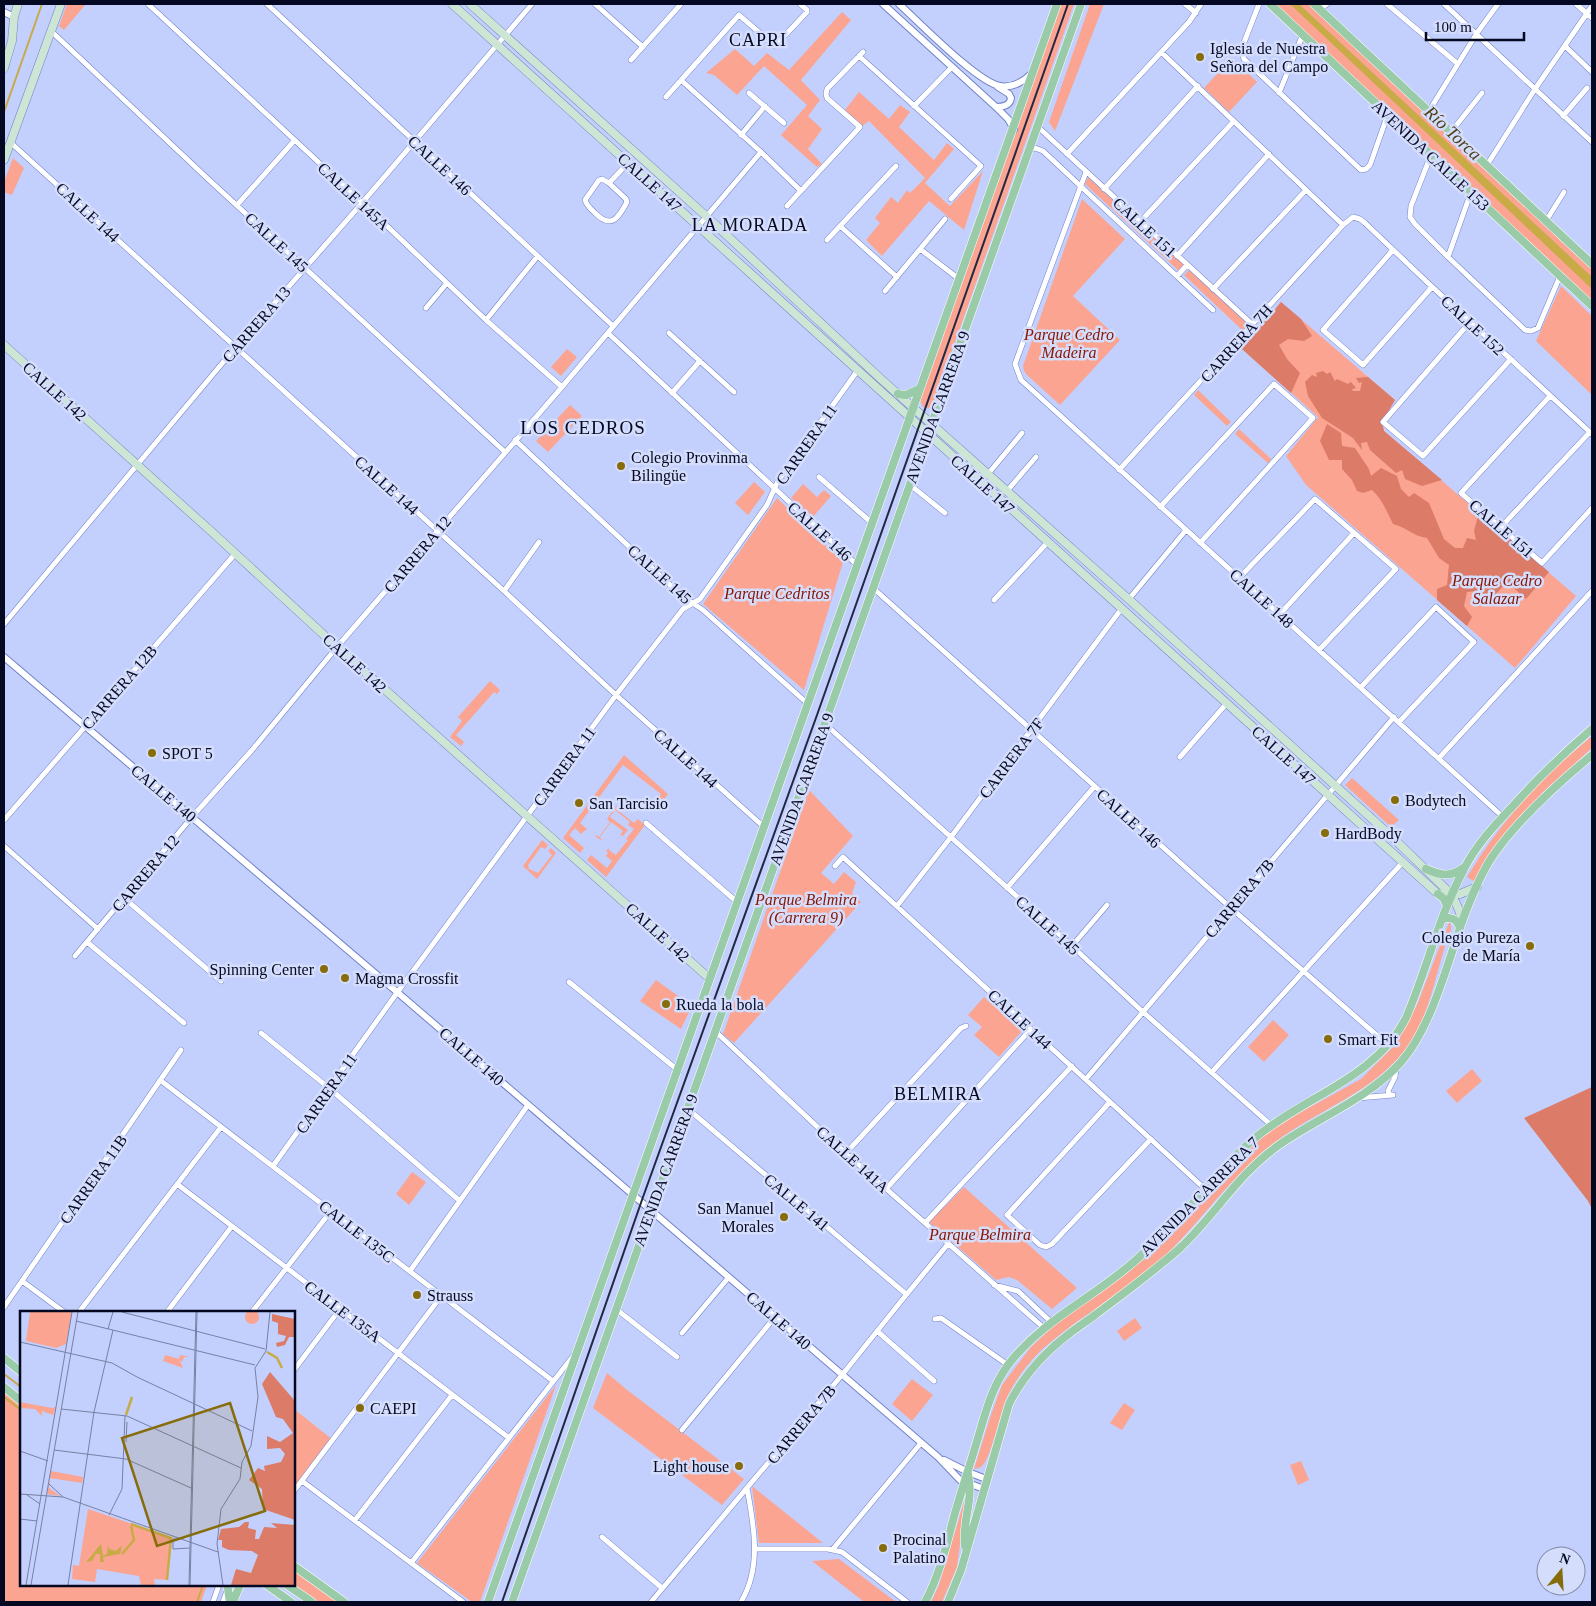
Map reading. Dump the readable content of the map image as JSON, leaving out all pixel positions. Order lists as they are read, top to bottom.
{
  "streets": {
    "main road": [
      "AVENIDA CALLE 153",
      "CALLE 147",
      "CALLE 142",
      "AVENIDA CARRERA 9",
      "AVENIDA CARRERA 7"
    ],
    "street": [
      "CALLE 146",
      "CALLE 145A",
      "CALLE 144",
      "CALLE 151",
      "CALLE 145",
      "CARRERA 13",
      "CALLE 152",
      "CARRERA 7H",
      "CARRERA 11",
      "CARRERA 12",
      "CALLE 148",
      "CARRERA 12B",
      "CARRERA 7F",
      "CALLE 140",
      "CARRERA 7B",
      "CALLE 141A",
      "CARRERA 11B",
      "CALLE 141",
      "CALLE 135C",
      "CALLE 135A"
    ]
  },
  "crossings": [
    ["CALLE 146", "CARRERA 13"],
    ["CALLE 146", "AVENIDA CARRERA 9"],
    ["CALLE 146", "CARRERA 11"],
    ["CALLE 146", "CARRERA 12"],
    ["CALLE 146", "CARRERA 7F"],
    ["CALLE 146", "CARRERA 7B"],
    ["CALLE 146", "AVENIDA CARRERA 7"],
    ["CALLE 147", "CARRERA 13"],
    ["CALLE 147", "AVENIDA CARRERA 9"],
    ["CALLE 147", "CARRERA 11"],
    ["CALLE 147", "CARRERA 12"],
    ["CALLE 147", "CARRERA 7F"],
    ["CALLE 147", "CARRERA 7B"],
    ["CALLE 147", "AVENIDA CARRERA 7"],
    ["CALLE 145A", "CARRERA 13"],
    ["CALLE 145A", "CARRERA 12"],
    ["CALLE 144", "CARRERA 13"],
    ["CALLE 144", "AVENIDA CARRERA 9"],
    ["CALLE 144", "CARRERA 11"],
    ["CALLE 144", "CARRERA 12"],
    ["CALLE 144", "CARRERA 7F"],
    ["CALLE 144", "CARRERA 7B"],
    ["CALLE 144", "AVENIDA CARRERA 7"],
    ["CALLE 151", "CALLE 152"],
    ["CALLE 151", "CARRERA 7H"],
    ["CALLE 151", "AVENIDA CARRERA 9"],
    ["CALLE 151", "CALLE 148"],
    ["CALLE 145", "CARRERA 13"],
    ["CALLE 145", "AVENIDA CARRERA 9"],
    ["CALLE 145", "CARRERA 11"],
    ["CALLE 145", "CARRERA 12"],
    ["CALLE 145", "CARRERA 7F"],
    ["CALLE 145", "CARRERA 7B"],
    ["CALLE 145", "AVENIDA CARRERA 7"],
    ["CARRERA 13", "CALLE 142"],
    ["CALLE 152", "CARRERA 7H"],
    ["CARRERA 7H", "CALLE 148"],
    ["CALLE 142", "AVENIDA CARRERA 9"],
    ["CALLE 142", "CARRERA 11"],
    ["CALLE 142", "CARRERA 12"],
    ["CALLE 142", "CARRERA 12B"],
    ["AVENIDA CARRERA 9", "CALLE 140"],
    ["AVENIDA CARRERA 9", "CALLE 141A"],
    ["AVENIDA CARRERA 9", "CALLE 141"],
    ["CARRERA 11", "CALLE 140"],
    ["CARRERA 11", "CALLE 135C"],
    ["CARRERA 12", "CALLE 140"],
    ["CALLE 148", "CARRERA 7B"],
    ["CALLE 148", "AVENIDA CARRERA 7"],
    ["CARRERA 12B", "CALLE 140"],
    ["CALLE 140", "CARRERA 7B"],
    ["CALLE 140", "AVENIDA CARRERA 7"],
    ["CARRERA 7B", "CALLE 141A"],
    ["CARRERA 7B", "CALLE 141"],
    ["CALLE 141A", "AVENIDA CARRERA 7"],
    ["CARRERA 11B", "CALLE 135C"]
  ],
  "districts": [
    "CAPRI",
    "LA MORADA",
    "LOS CEDROS",
    "BELMIRA"
  ],
  "water": ["Río Torca"],
  "parks": [
    "Parque Cedro Madeira",
    "Parque Cedro Salazar",
    "Parque Cedritos",
    "Parque Belmira (Carrera 9)",
    "Parque Belmira"
  ],
  "places": [
    "Iglesia de Nuestra Señora del Campo",
    "Colegio Provinma Bilingüe",
    "SPOT 5",
    "Bodytech",
    "San Tarcisio",
    "HardBody",
    "Colegio Pureza de María",
    "Spinning Center",
    "Magma Crossfit",
    "Rueda la bola",
    "Smart Fit",
    "San Manuel Morales",
    "Strauss",
    "CAEPI",
    "Light house",
    "Procinal Palatino"
  ],
  "scale_bar": "100 m",
  "north": "top"
}
